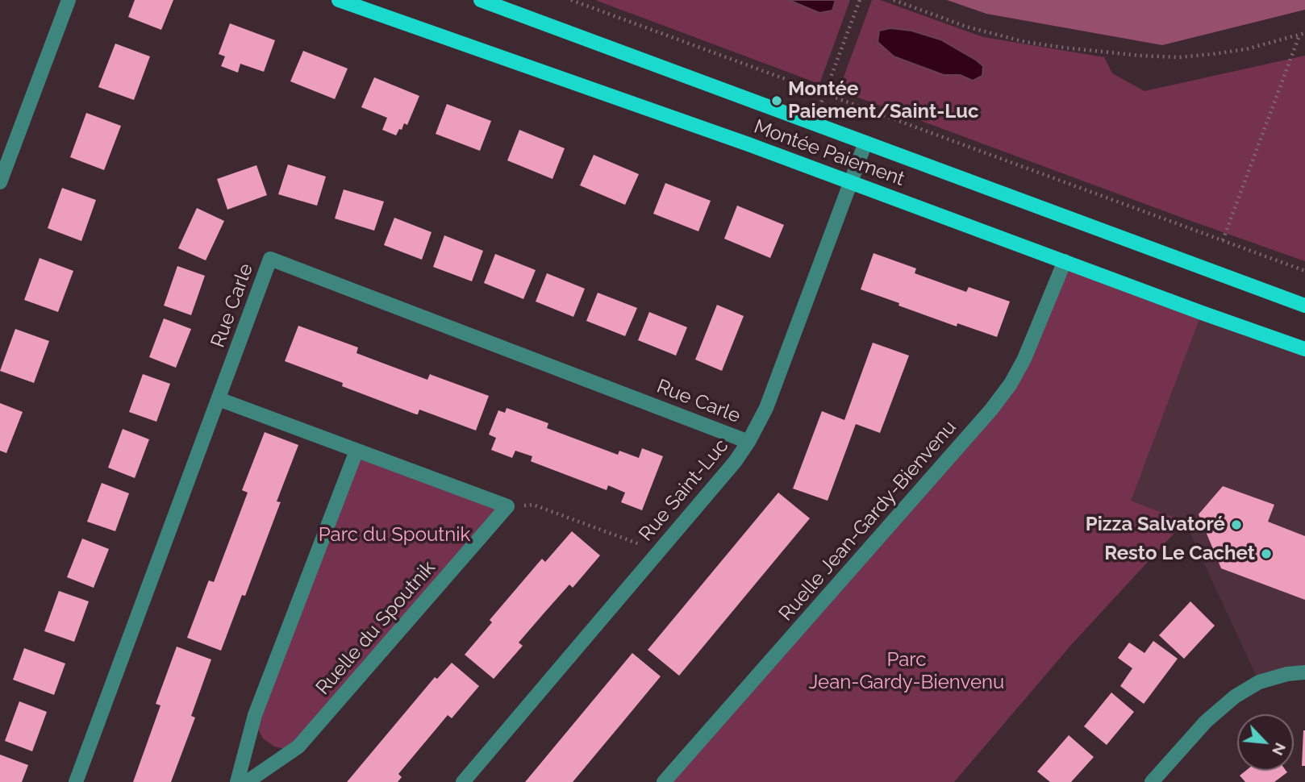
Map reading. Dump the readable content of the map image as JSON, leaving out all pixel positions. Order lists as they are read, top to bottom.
{
  "streets": {
    "main road": ["Montée Paiement"],
    "street": [
      "Rue Carle",
      "Rue Saint-Luc",
      "Ruelle Jean-Gardy-Bienvenu",
      "Ruelle du Spoutnik"
    ]
  },
  "crossings": [
    ["Montée Paiement", "Rue Saint-Luc"],
    ["Montée Paiement", "Ruelle Jean-Gardy-Bienvenu"],
    ["Rue Carle", "Rue Saint-Luc"]
  ],
  "parks": ["Parc du Spoutnik", "Parc Jean-Gardy-Bienvenu"],
  "places": ["Montée Paiement/Saint-Luc", "Pizza Salvatoré", "Resto Le Cachet"],
  "north": "bottom right"
}
